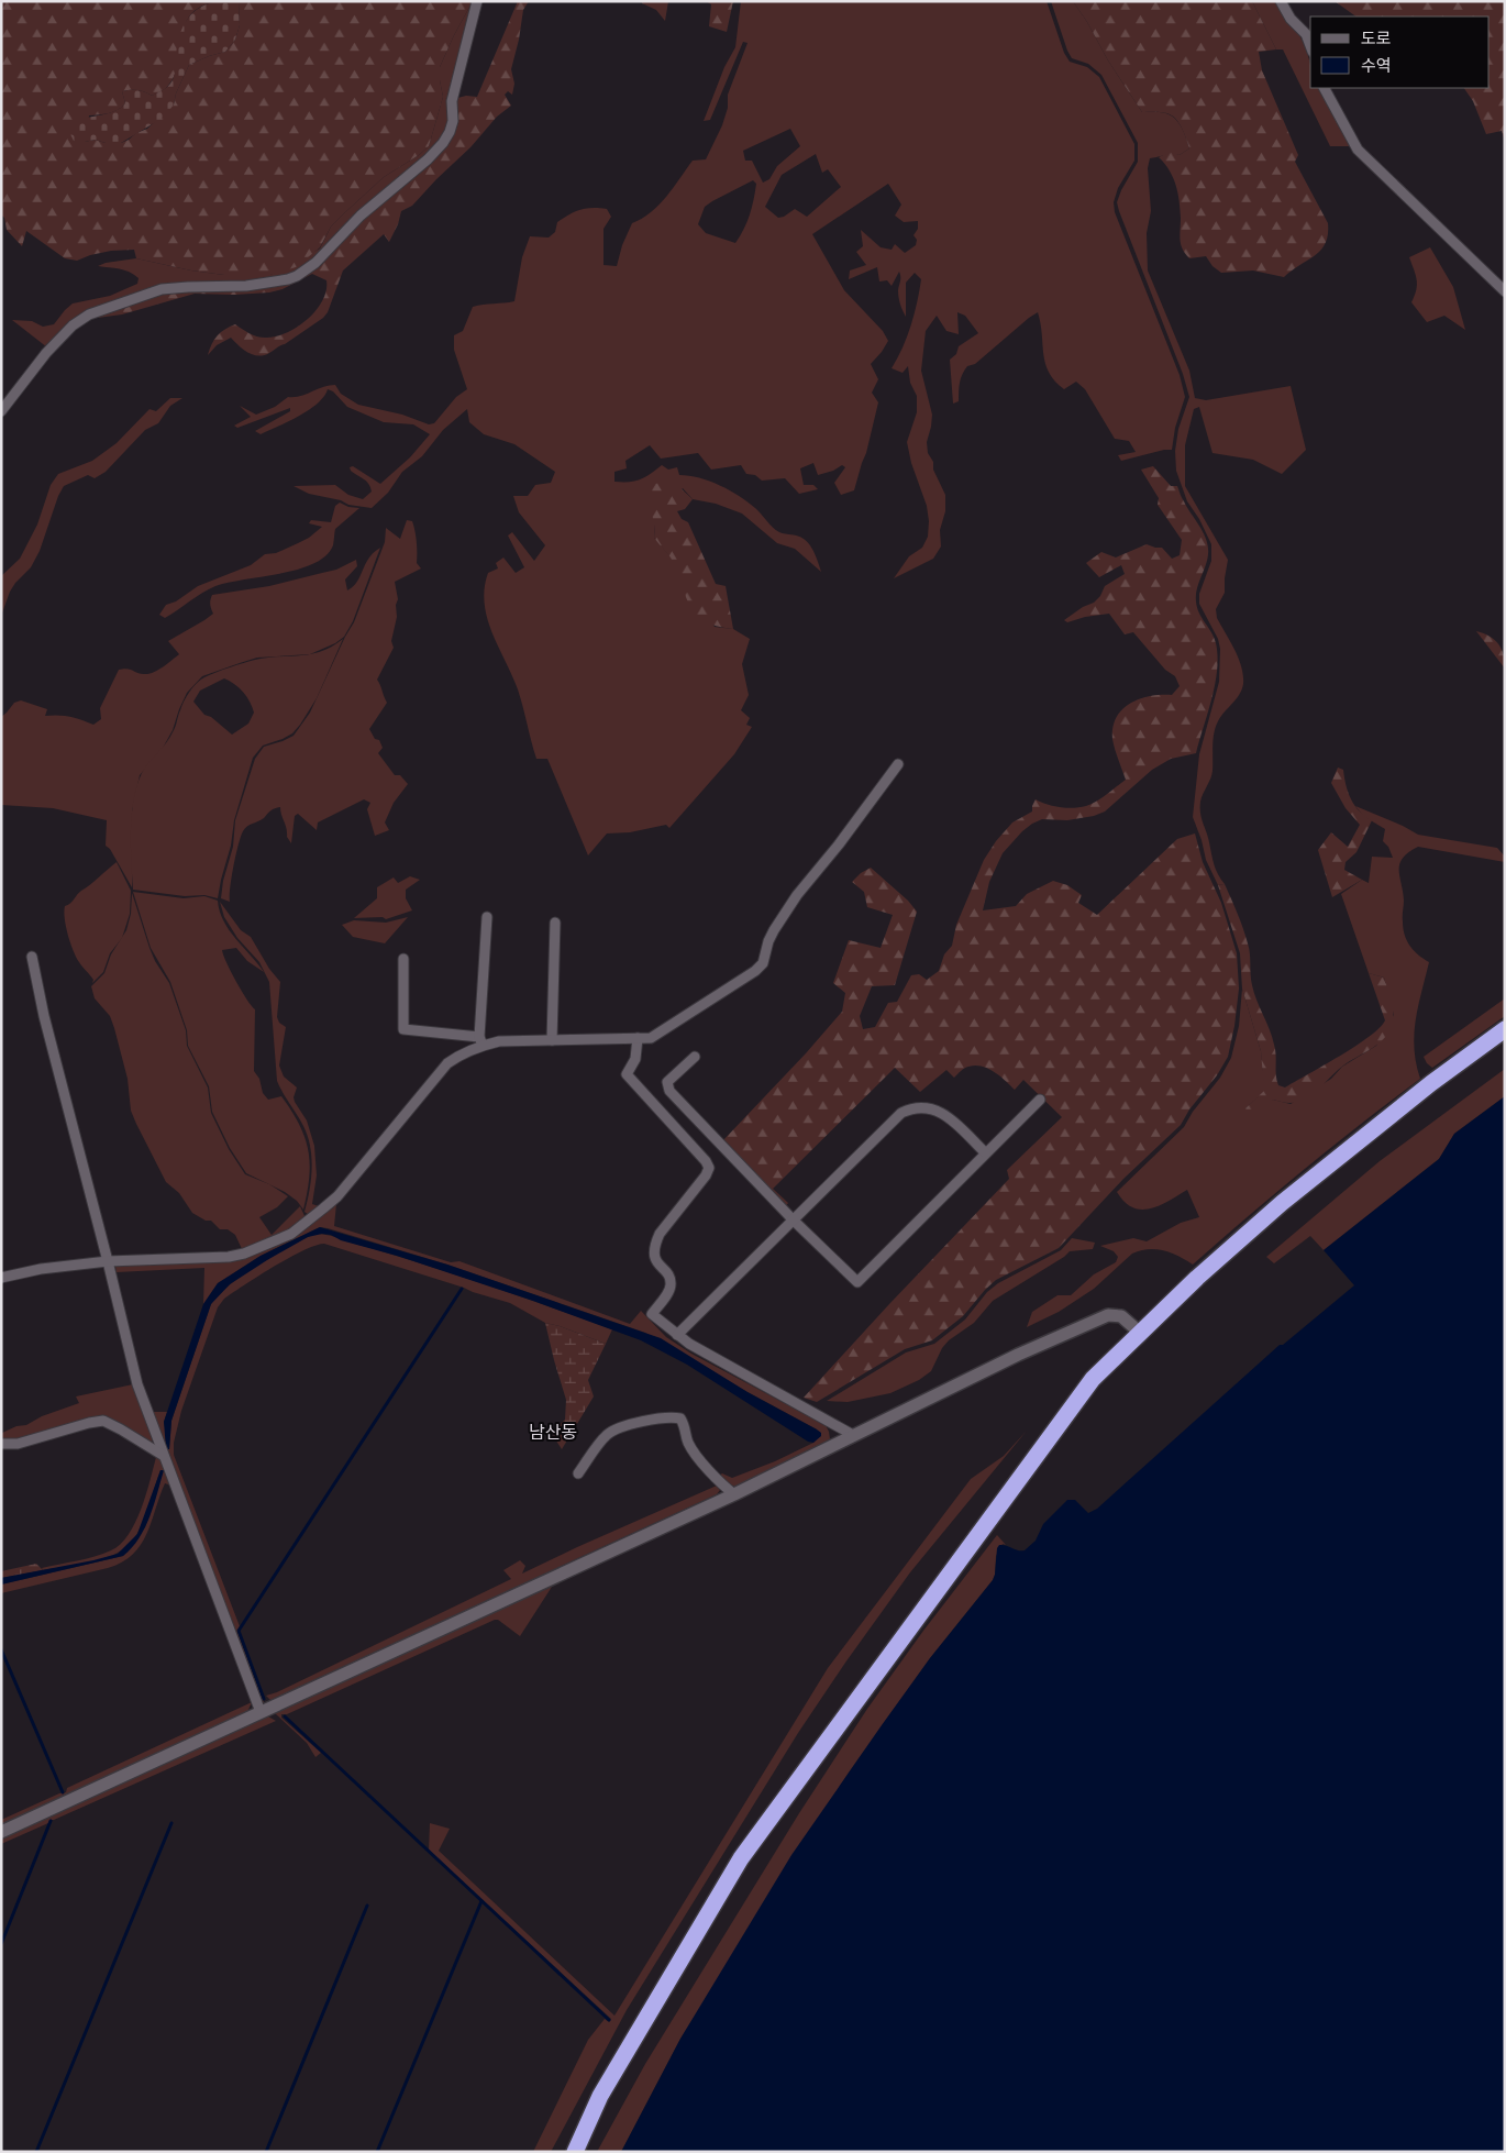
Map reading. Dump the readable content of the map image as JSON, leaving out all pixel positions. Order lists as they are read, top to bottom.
{
  "districts": ["남산동"],
  "legend": ["도로", "수역"]
}
